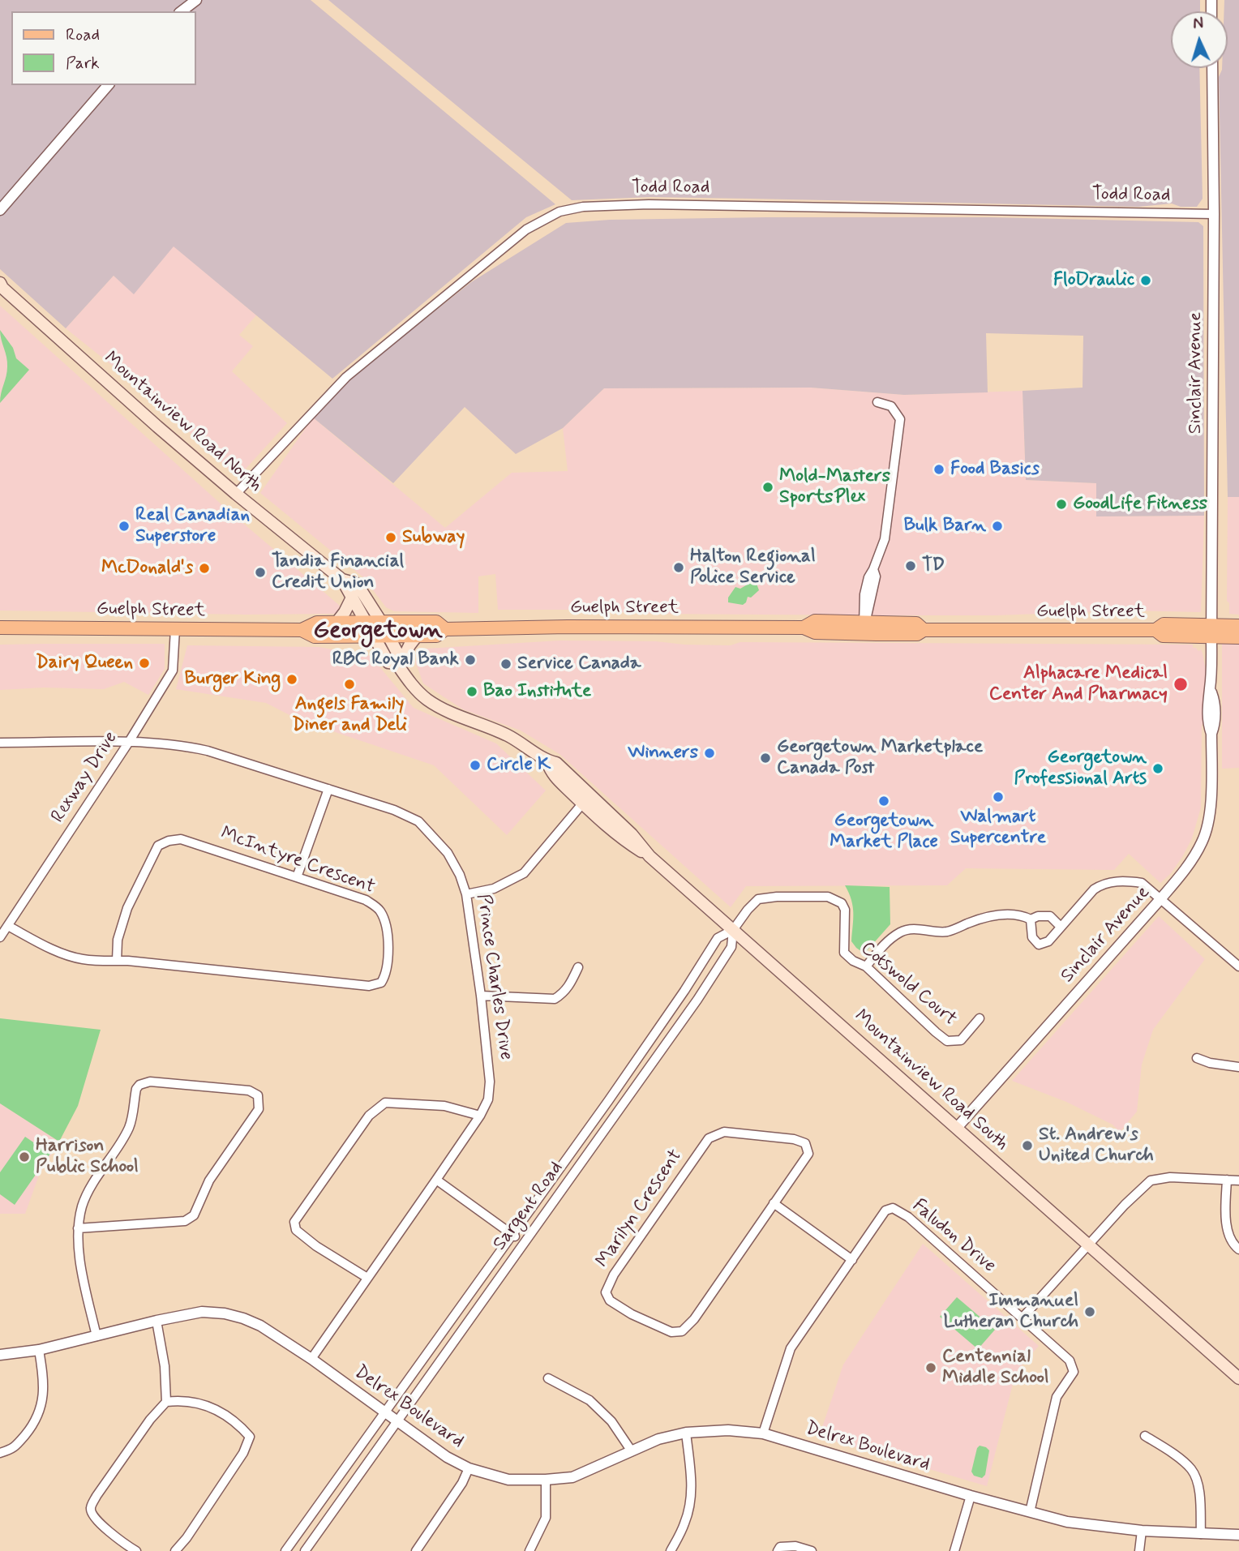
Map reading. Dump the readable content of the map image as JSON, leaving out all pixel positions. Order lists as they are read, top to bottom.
{
  "streets": {
    "main road": ["Mountainview Road North", "Guelph Street", "Mountainview Road South"],
    "street": [
      "Todd Road",
      "Sinclair Avenue",
      "Rexway Drive",
      "McIntyre Crescent",
      "Prince Charles Drive",
      "Cotswold Court",
      "Sargent Road",
      "Marilyn Crescent",
      "Faludon Drive",
      "Delrex Boulevard"
    ]
  },
  "crossings": [
    ["Todd Road", "Sinclair Avenue"],
    ["Todd Road", "Mountainview Road North"],
    ["Sinclair Avenue", "Guelph Street"],
    ["Sinclair Avenue", "Mountainview Road South"],
    ["Mountainview Road North", "Guelph Street"],
    ["Mountainview Road North", "Mountainview Road South"],
    ["Guelph Street", "Rexway Drive"],
    ["Guelph Street", "Mountainview Road South"],
    ["Rexway Drive", "McIntyre Crescent"],
    ["Rexway Drive", "Prince Charles Drive"],
    ["Prince Charles Drive", "Delrex Boulevard"],
    ["Cotswold Court", "Mountainview Road South"],
    ["Cotswold Court", "Sargent Road"],
    ["Mountainview Road South", "Sargent Road"],
    ["Sargent Road", "Delrex Boulevard"],
    ["Faludon Drive", "Delrex Boulevard"]
  ],
  "districts": ["Georgetown"],
  "places": [
    "FloDraulic",
    "Food Basics",
    "Mold-Masters SportsPlex",
    "GoodLife Fitness",
    "Real Canadian Superstore",
    "Bulk Barn",
    "Subway",
    "TD",
    "Halton Regional Police Service",
    "McDonald's",
    "Tandia Financial Credit Union",
    "RBC Royal Bank",
    "Dairy Queen",
    "Service Canada",
    "Burger King",
    "Angels Family Diner and Deli",
    "Alphacare Medical Center And Pharmacy",
    "Bao Institute",
    "Winners",
    "Georgetown Marketplace Canada Post",
    "Circle K",
    "Georgetown Professional Arts",
    "Walmart Supercentre",
    "Georgetown Market Place",
    "St. Andrew's United Church",
    "Harrison Public School",
    "Immanuel Lutheran Church",
    "Centennial Middle School"
  ],
  "legend": ["Road", "Park"],
  "north": "top"
}
